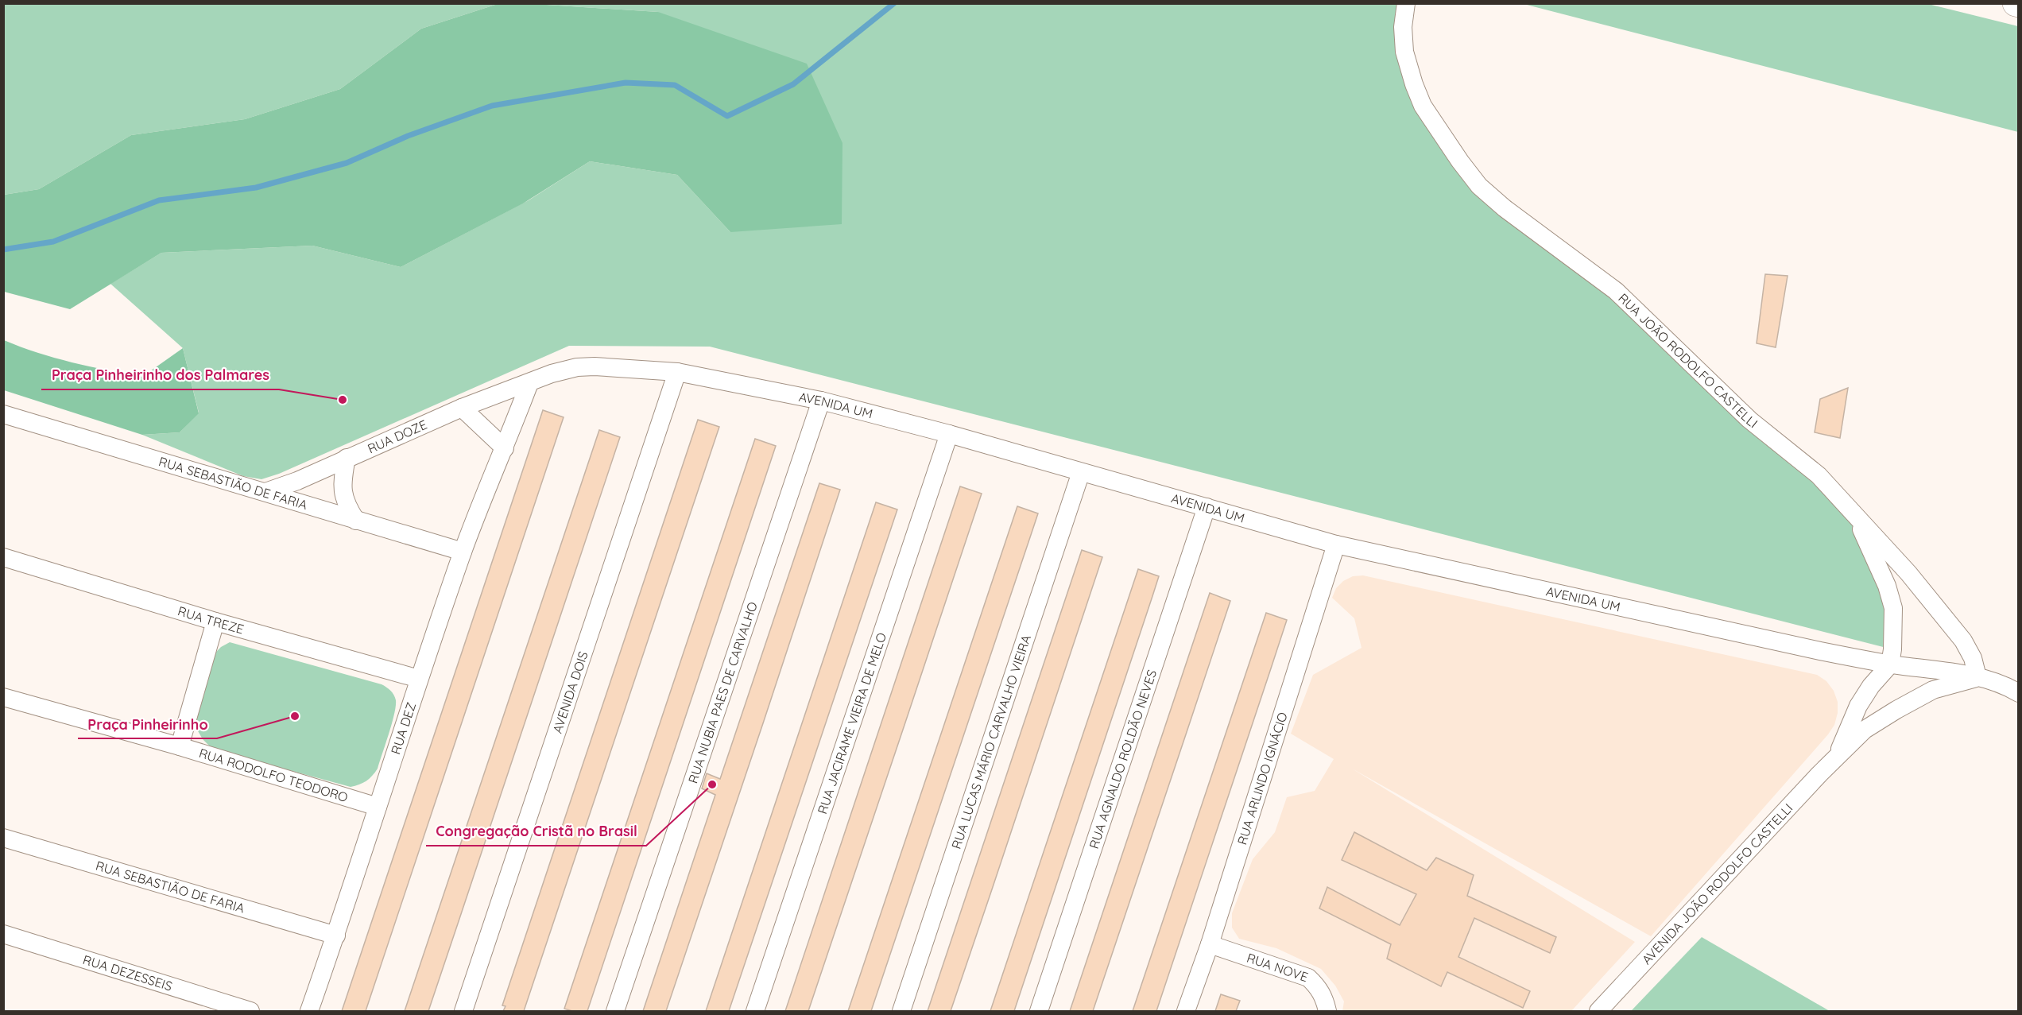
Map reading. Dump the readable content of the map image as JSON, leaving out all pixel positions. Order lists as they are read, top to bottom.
{
  "streets": {
    "street": [
      "RUA JOÃO RODOLFO CASTELLI",
      "AVENIDA UM",
      "RUA DOZE",
      "RUA SEBASTIÃO DE FARIA",
      "RUA TREZE",
      "AVENIDA DOIS",
      "RUA NUBIA PAES DE CARVALHO",
      "RUA JACIRAME VIEIRA DE MELO",
      "RUA DEZ",
      "RUA LUCAS MÁRIO CARVALHO VIEIRA",
      "RUA AGNALDO ROLDÃO NEVES",
      "RUA RODOLFO TEODORO",
      "RUA ARLINDO IGNÁCIO",
      "AVENIDA JOÃO RODOLFO CASTELLI",
      "RUA NOVE",
      "RUA DEZESSEIS"
    ]
  },
  "crossings": [
    ["RUA JOÃO RODOLFO CASTELLI", "AVENIDA UM"],
    ["RUA JOÃO RODOLFO CASTELLI", "AVENIDA JOÃO RODOLFO CASTELLI"],
    ["AVENIDA UM", "RUA DOZE"],
    ["AVENIDA UM", "AVENIDA DOIS"],
    ["AVENIDA UM", "RUA NUBIA PAES DE CARVALHO"],
    ["AVENIDA UM", "RUA JACIRAME VIEIRA DE MELO"],
    ["AVENIDA UM", "RUA DEZ"],
    ["AVENIDA UM", "RUA LUCAS MÁRIO CARVALHO VIEIRA"],
    ["AVENIDA UM", "RUA AGNALDO ROLDÃO NEVES"],
    ["AVENIDA UM", "RUA ARLINDO IGNÁCIO"],
    ["AVENIDA UM", "AVENIDA JOÃO RODOLFO CASTELLI"],
    ["RUA DOZE", "RUA SEBASTIÃO DE FARIA"],
    ["RUA DOZE", "RUA DEZ"],
    ["RUA SEBASTIÃO DE FARIA", "RUA DEZ"],
    ["RUA TREZE", "RUA DEZ"],
    ["RUA DEZ", "RUA RODOLFO TEODORO"],
    ["RUA ARLINDO IGNÁCIO", "RUA NOVE"]
  ],
  "places": ["Praça Pinheirinho dos Palmares", "Praça Pinheirinho", "Congregação Cristã no Brasil"]
}
